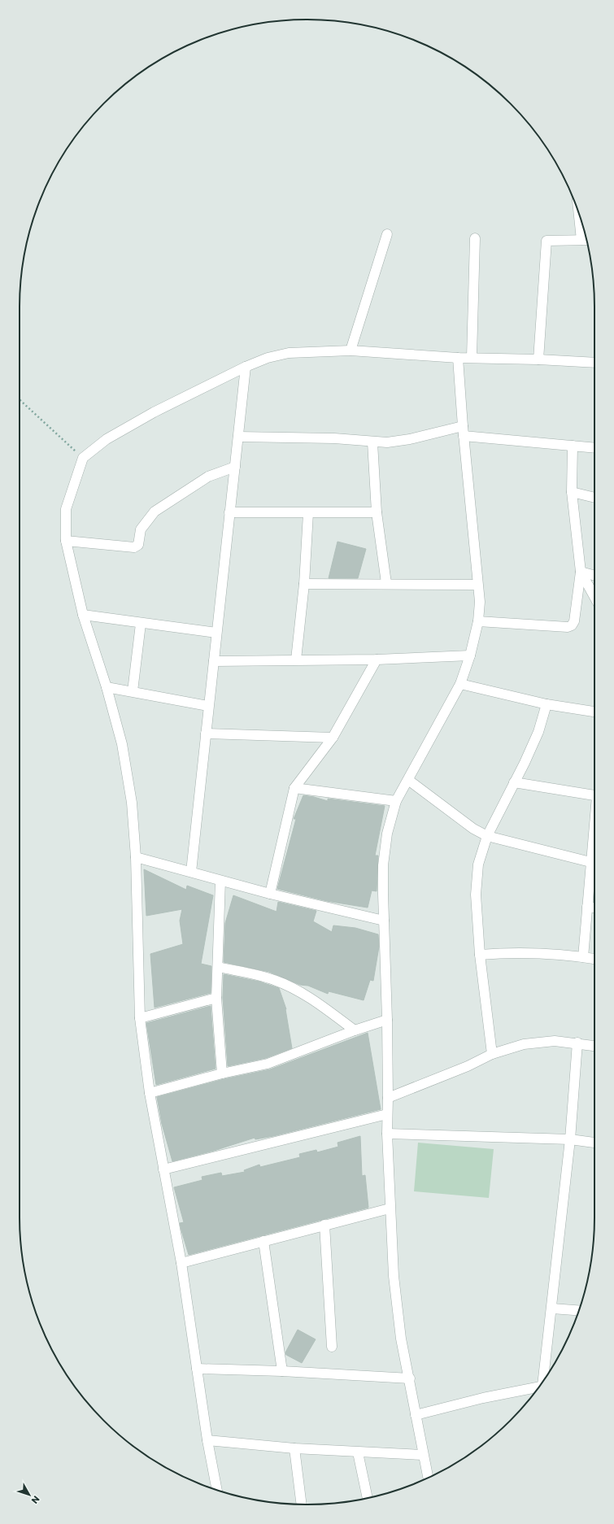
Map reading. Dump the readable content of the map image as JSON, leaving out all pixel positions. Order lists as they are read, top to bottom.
{
  "north": "bottom right"
}
